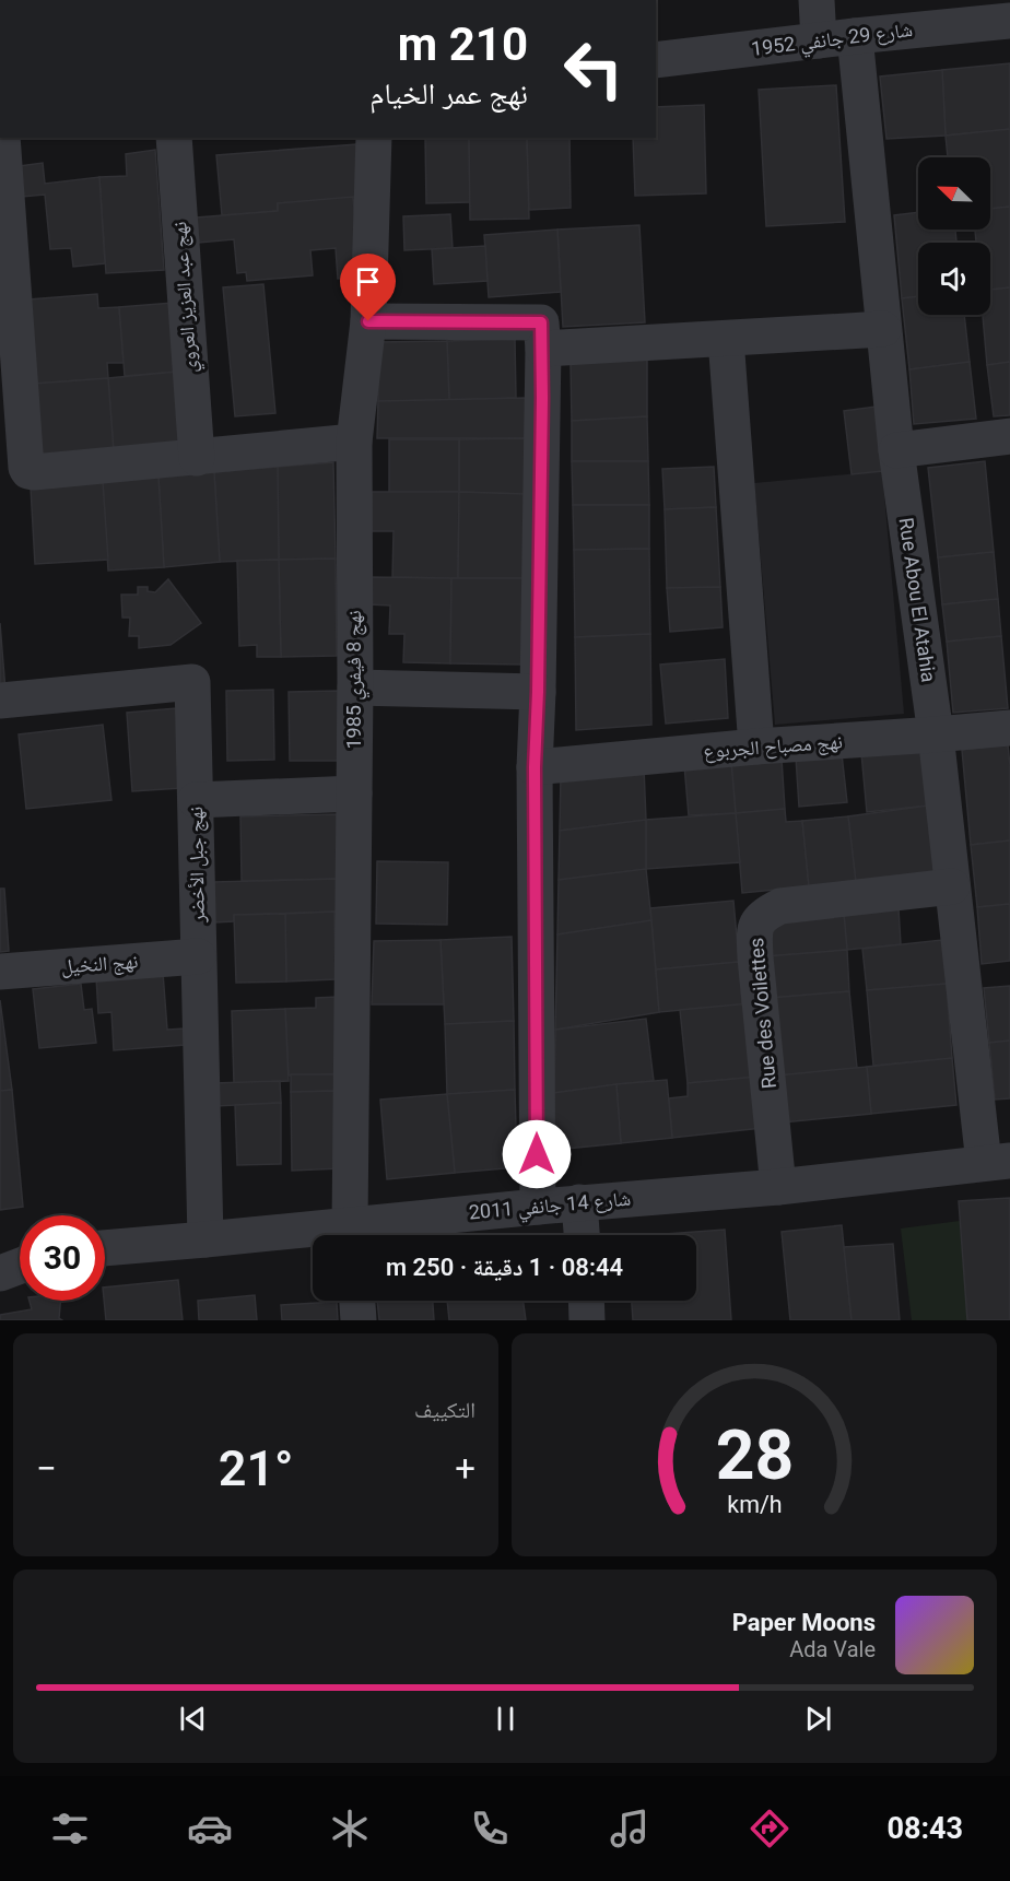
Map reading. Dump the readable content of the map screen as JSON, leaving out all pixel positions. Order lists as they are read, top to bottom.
{
  "streets": {
    "street": [
      "شارع 29 جانفي 1952",
      "نهج عبد العزيز العروي",
      "Rue Abou El Atahia",
      "نهج 8 فيفري 1985",
      "نهج مصباح الجربوع",
      "نهج جبل الأخضر",
      "نهج النخيل",
      "Rue des Voilettes",
      "شارع 14 جانفي 2011"
    ]
  },
  "crossings": [
    ["شارع 29 جانفي 1952", "Rue Abou El Atahia"],
    ["Rue Abou El Atahia", "نهج مصباح الجربوع"],
    ["Rue Abou El Atahia", "Rue des Voilettes"],
    ["Rue Abou El Atahia", "شارع 14 جانفي 2011"],
    ["نهج 8 فيفري 1985", "شارع 14 جانفي 2011"],
    ["نهج جبل الأخضر", "نهج النخيل"],
    ["نهج جبل الأخضر", "شارع 14 جانفي 2011"],
    ["Rue des Voilettes", "شارع 14 جانفي 2011"]
  ],
  "north": "top left",
  "page": {
    "turn": ["210 m", "نهج عمر الخيام"],
    "limit": "30",
    "trip": "08:44 · 1 دقيقة · 250 m",
    "tile": "التكييف",
    "heat": ["−", "21°", "+"],
    "song": ["Paper Moons", "Ada Vale"],
    "tabs": "08:43",
    "gauge": ["28", "km/h"]
  }
}
